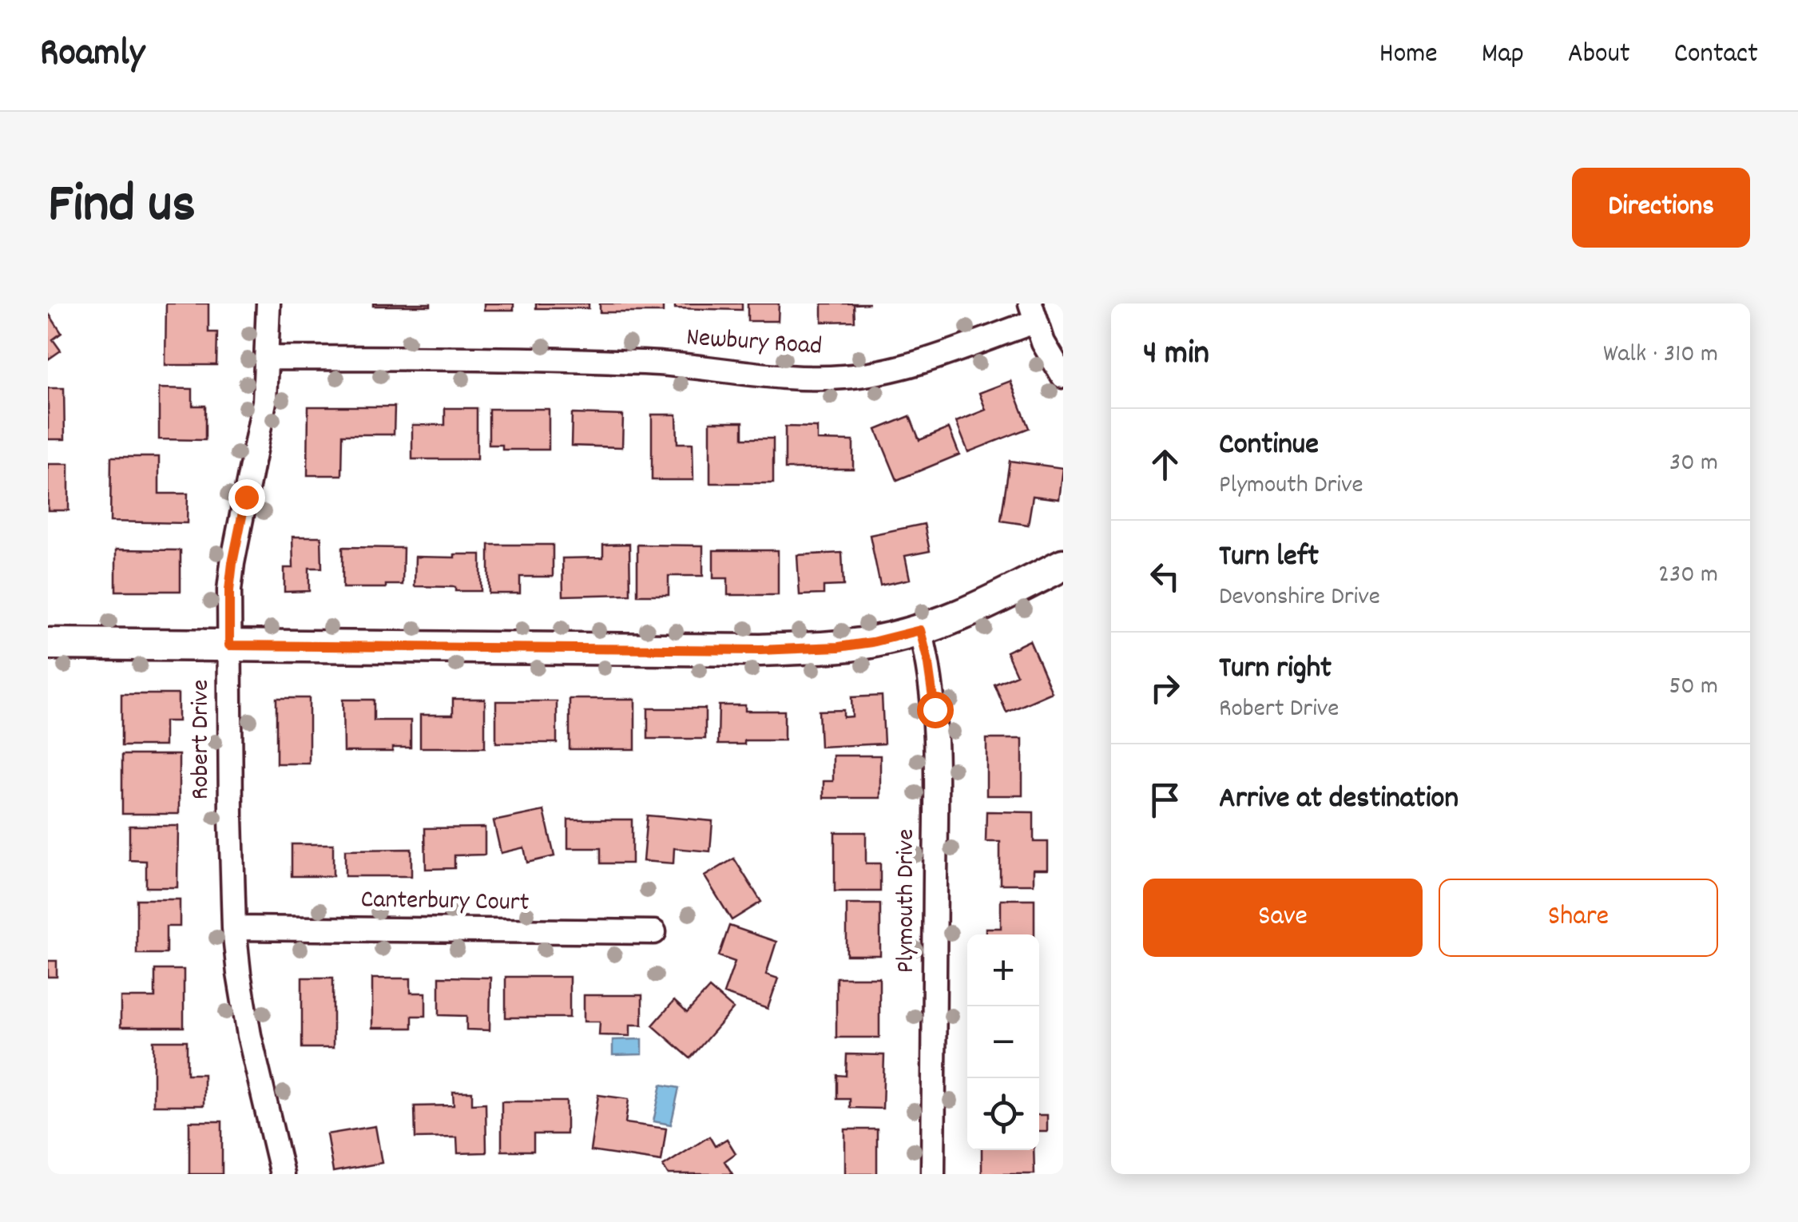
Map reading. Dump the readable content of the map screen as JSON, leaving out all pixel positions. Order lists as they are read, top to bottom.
{
  "streets": {
    "street": [
      "Newbury Road",
      "Robert Drive",
      "Plymouth Drive",
      "Canterbury Court"
    ]
  },
  "crossings": [
    ["Newbury Road", "Robert Drive"],
    ["Robert Drive", "Canterbury Court"]
  ],
  "page": {
    "header": "Roamly",
    "nav": [
      "Home",
      "Map",
      "About",
      "Contact"
    ],
    "title": "Find us",
    "buttons": [
      "Directions",
      ["Save", "Share"]
    ],
    "heading": ["4 min", "Walk · 310 m"],
    "list": [
      ["Continue", "Plymouth Drive", "30 m"],
      ["Turn left", "Devonshire Drive", "230 m"],
      ["Turn right", "Robert Drive", "50 m"],
      "Arrive at destination"
    ],
    "map_buttons": ["+", "−"]
  }
}
